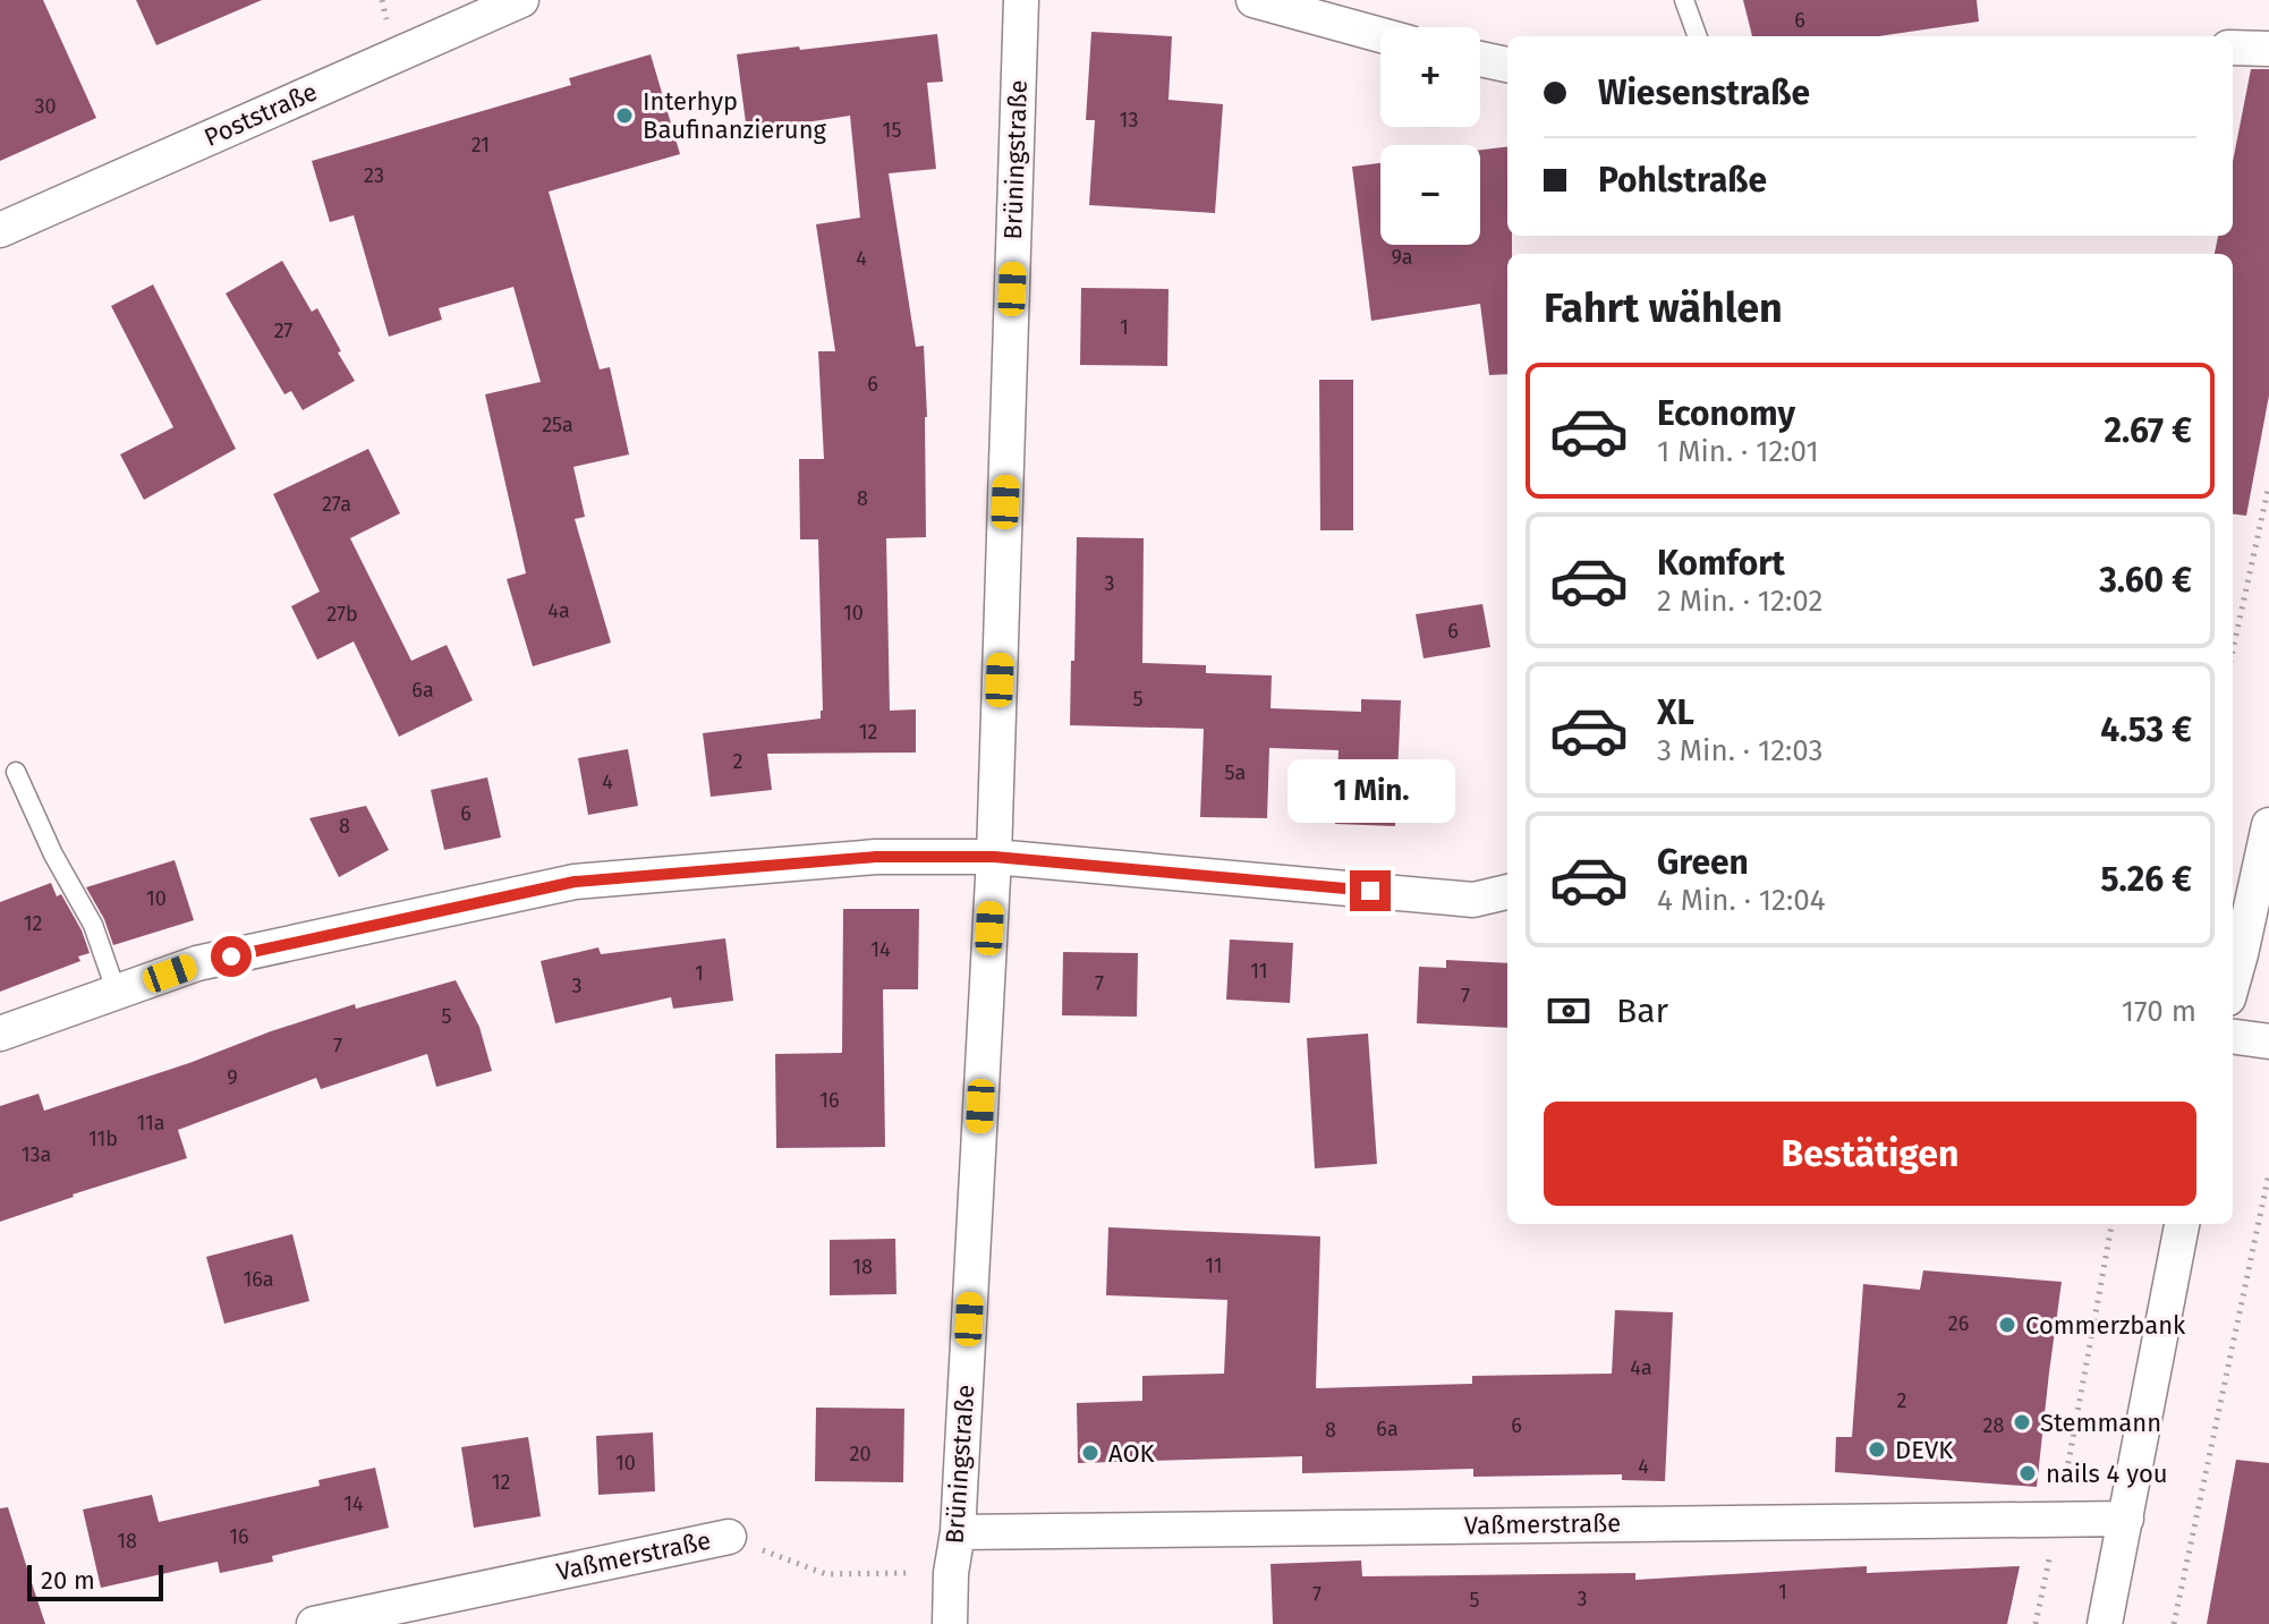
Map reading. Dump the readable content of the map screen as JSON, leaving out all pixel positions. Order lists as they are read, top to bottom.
{
  "streets": {
    "street": ["Poststraße", "Brüningstraße", "Vaßmerstraße"]
  },
  "crossings": [
    ["Brüningstraße", "Vaßmerstraße"]
  ],
  "places": [
    "Interhyp Baufinanzierung",
    "Commerzbank",
    "Stemmann",
    "DEVK",
    "AOK",
    "nails 4 you"
  ],
  "house_numbers": [
    "6",
    "30",
    "13",
    "15",
    "21",
    "23",
    "9a",
    "4",
    "1",
    "27",
    "6",
    "25a",
    "8",
    "27a",
    "3",
    "4a",
    "10",
    "27b",
    "6",
    "6a",
    "5",
    "12",
    "2",
    "5a",
    "4",
    "6",
    "8",
    "10",
    "12",
    "14",
    "11",
    "1",
    "7",
    "3",
    "7",
    "5",
    "7",
    "9",
    "16",
    "11a",
    "11b",
    "13a",
    "11",
    "18",
    "16a",
    "26",
    "4a",
    "2",
    "6",
    "28",
    "6a",
    "8",
    "20",
    "10",
    "4",
    "12",
    "14",
    "16",
    "18",
    "1",
    "7",
    "3",
    "5"
  ],
  "scale_bar": "20 m",
  "page": {
    "map_buttons": ["+", "−"],
    "banner": ["Wiesenstraße", "Pohlstraße"],
    "heading": "Fahrt wählen",
    "list": [
      {
        "name": "Economy",
        "note": "1 Min. · 12:01",
        "value": "2.67 €"
      },
      {
        "name": "Komfort",
        "note": "2 Min. · 12:02",
        "value": "3.60 €"
      },
      {
        "name": "XL",
        "note": "3 Min. · 12:03",
        "value": "4.53 €"
      },
      {
        "name": "Green",
        "note": "4 Min. · 12:04",
        "value": "5.26 €"
      }
    ],
    "bubble": "1 Min.",
    "pay": ["Bar", "170 m"],
    "buttons": "Bestätigen",
    "scale": "20 m"
  }
}
